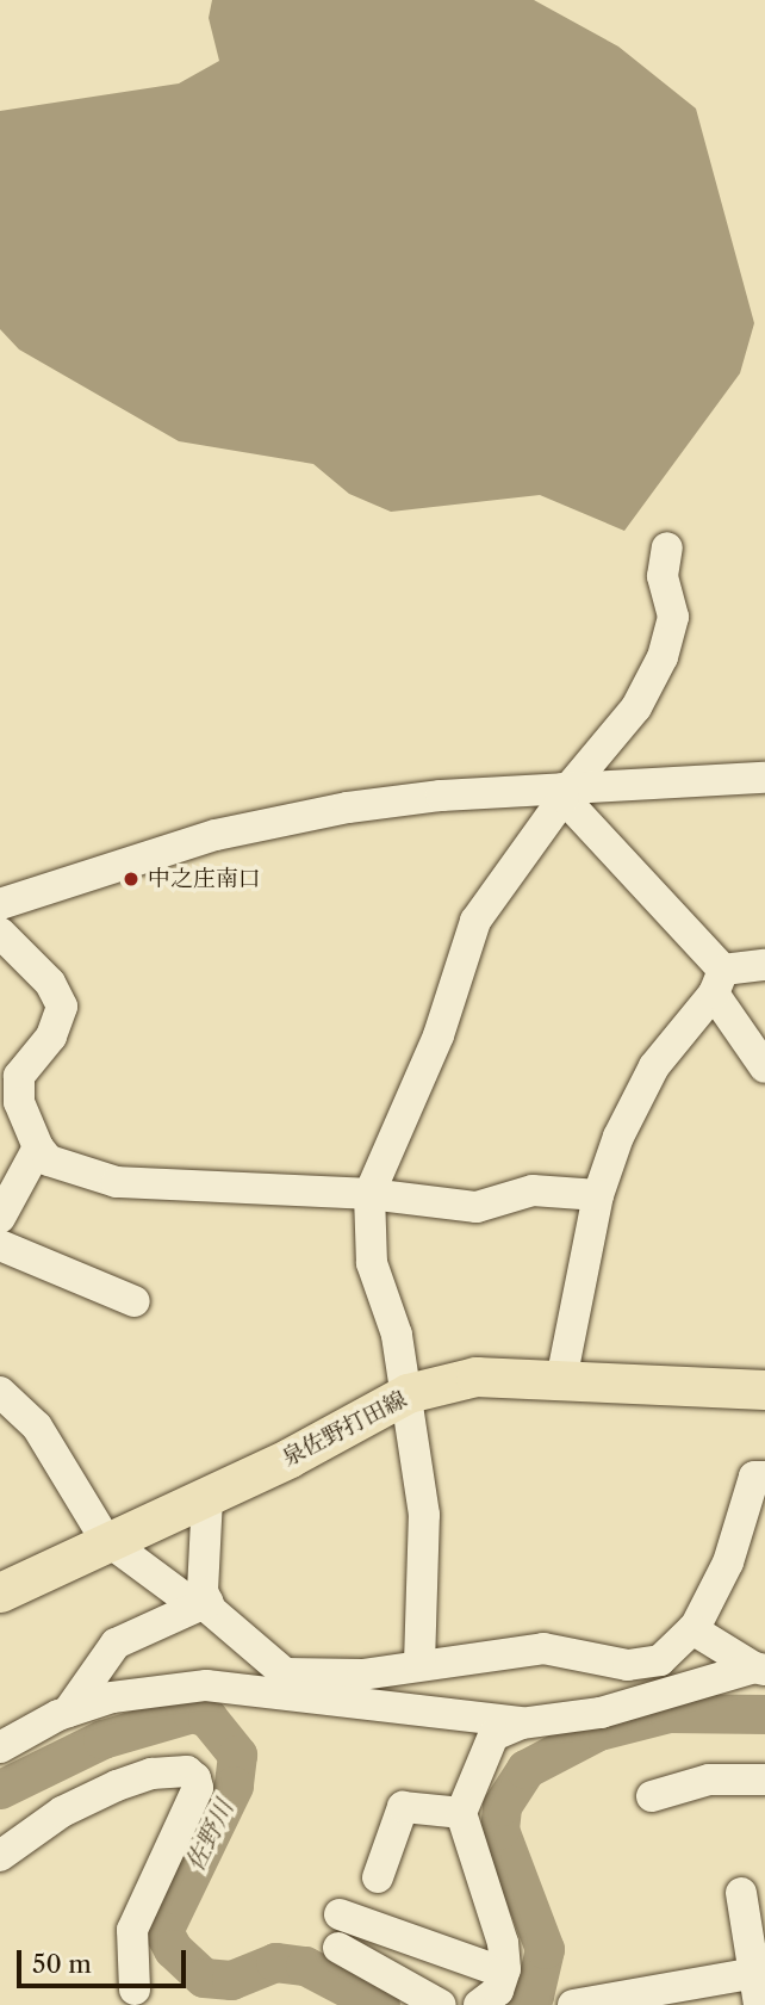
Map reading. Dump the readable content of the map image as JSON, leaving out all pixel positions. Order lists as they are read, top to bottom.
{
  "streets": {
    "main road": ["泉佐野打田線"]
  },
  "water": ["佐野川"],
  "places": ["中之庄南口"],
  "scale_bar": "50 m"
}
